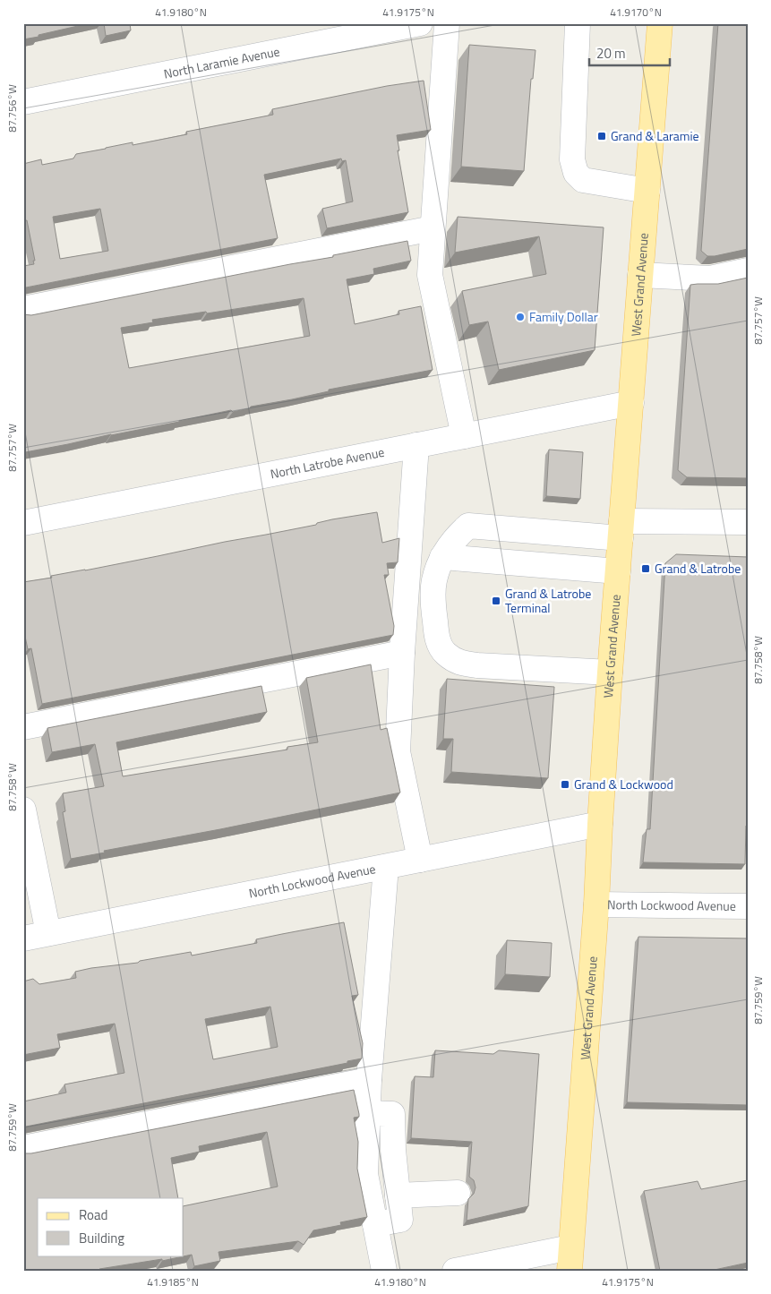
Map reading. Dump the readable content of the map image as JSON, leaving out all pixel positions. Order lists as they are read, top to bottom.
{
  "streets": {
    "main road": ["West Grand Avenue"],
    "street": ["North Laramie Avenue", "North Latrobe Avenue", "North Lockwood Avenue"]
  },
  "crossings": [
    ["West Grand Avenue", "North Latrobe Avenue"],
    ["West Grand Avenue", "North Lockwood Avenue"]
  ],
  "places": {
    "transit": [
      "Grand & Laramie",
      "Grand & Latrobe",
      "Grand & Latrobe Terminal",
      "Grand & Lockwood"
    ],
    "other": ["Family Dollar"]
  },
  "legend": ["Road", "Building"],
  "scale_bar": "20 m",
  "coordinates": [
    "41.9180°N",
    "41.9175°N",
    "41.9170°N",
    "87.756°W",
    "87.757°W",
    "87.758°W",
    "87.759°W",
    "41.9185°N"
  ]
}
